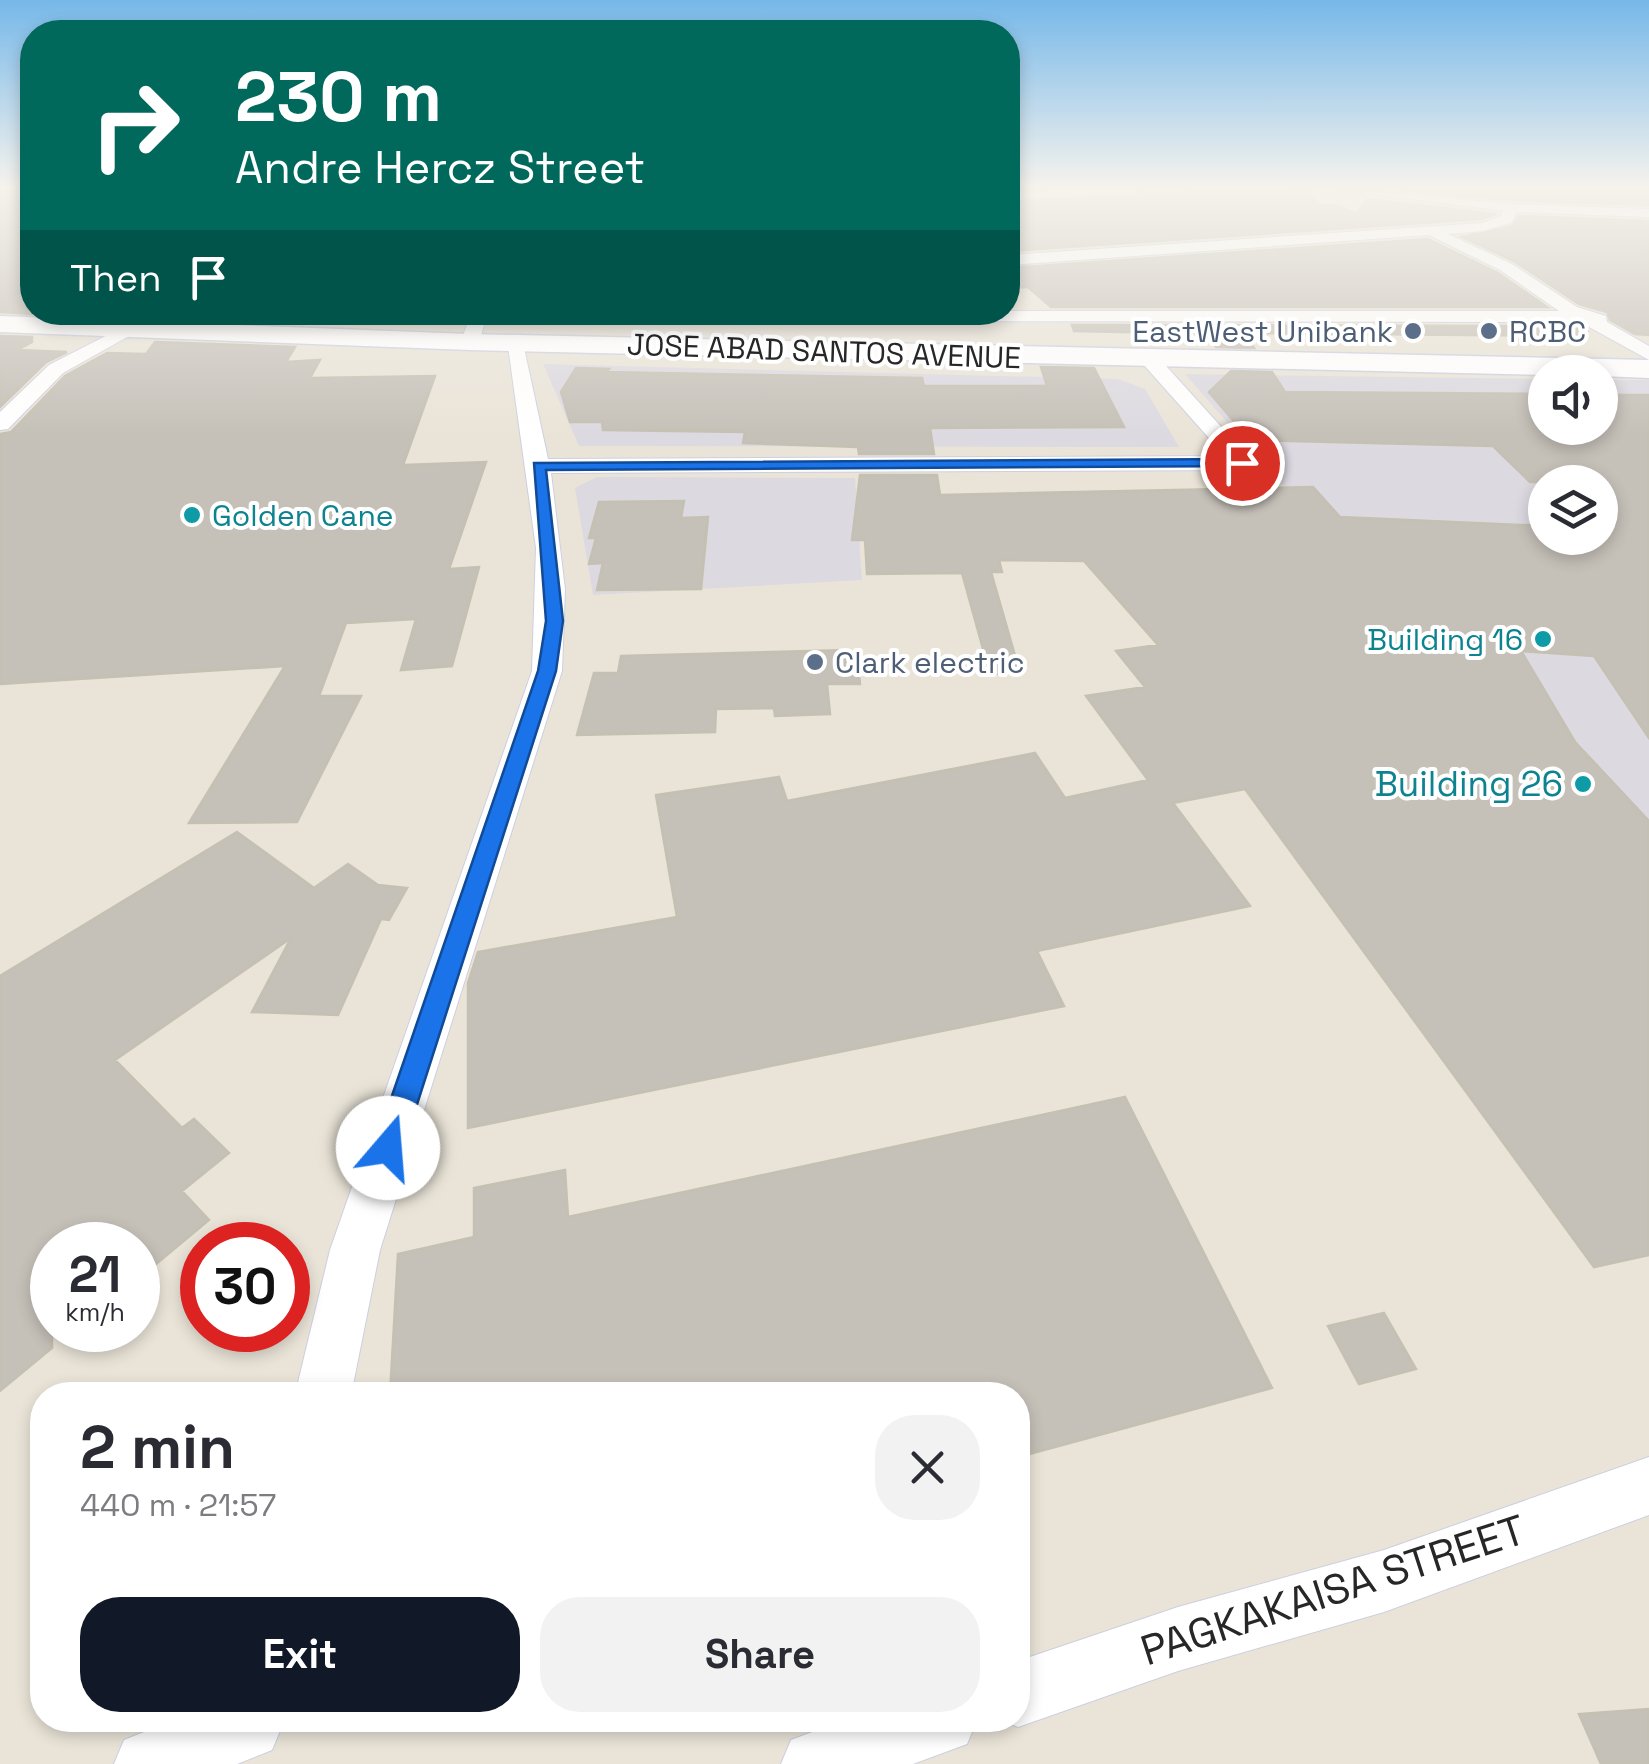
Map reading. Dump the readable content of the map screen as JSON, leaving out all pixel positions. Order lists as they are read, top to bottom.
{
  "streets": {
    "main road": ["JOSE ABAD SANTOS AVENUE"],
    "street": ["PAGKAKAISA STREET"]
  },
  "places": [
    "EastWest Unibank",
    "RCBC",
    "Golden Cane",
    "Building 16",
    "Clark electric",
    "Building 26"
  ],
  "page": {
    "turn": ["230 m", "Andre Hercz Street"],
    "then": "Then",
    "speed": "21 km/h",
    "limit": "30",
    "heading": ["2 min", "440 m · 21:57"],
    "buttons": ["Exit", "Share"]
  }
}
